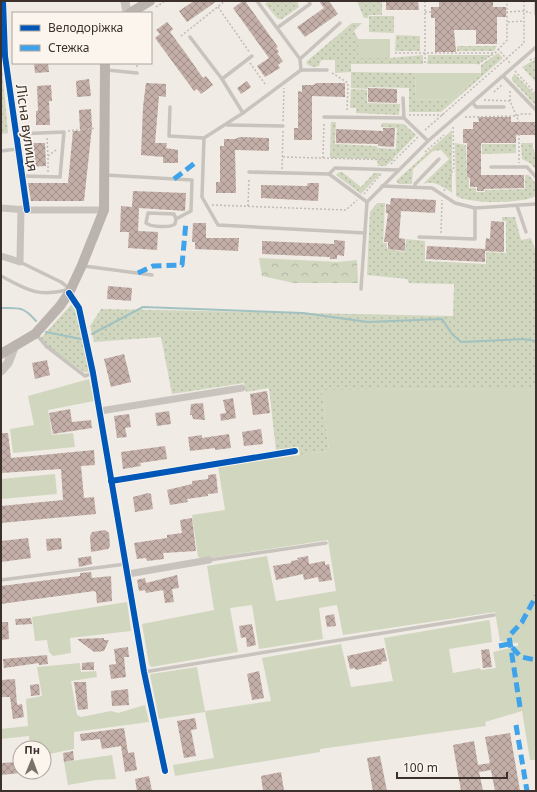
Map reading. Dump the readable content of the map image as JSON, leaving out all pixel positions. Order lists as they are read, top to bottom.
{
  "streets": {
    "street": ["Лісна вулиця"]
  },
  "legend": ["Велодоріжка", "Стежка"],
  "scale_bar": "100 m",
  "north": "top"
}
